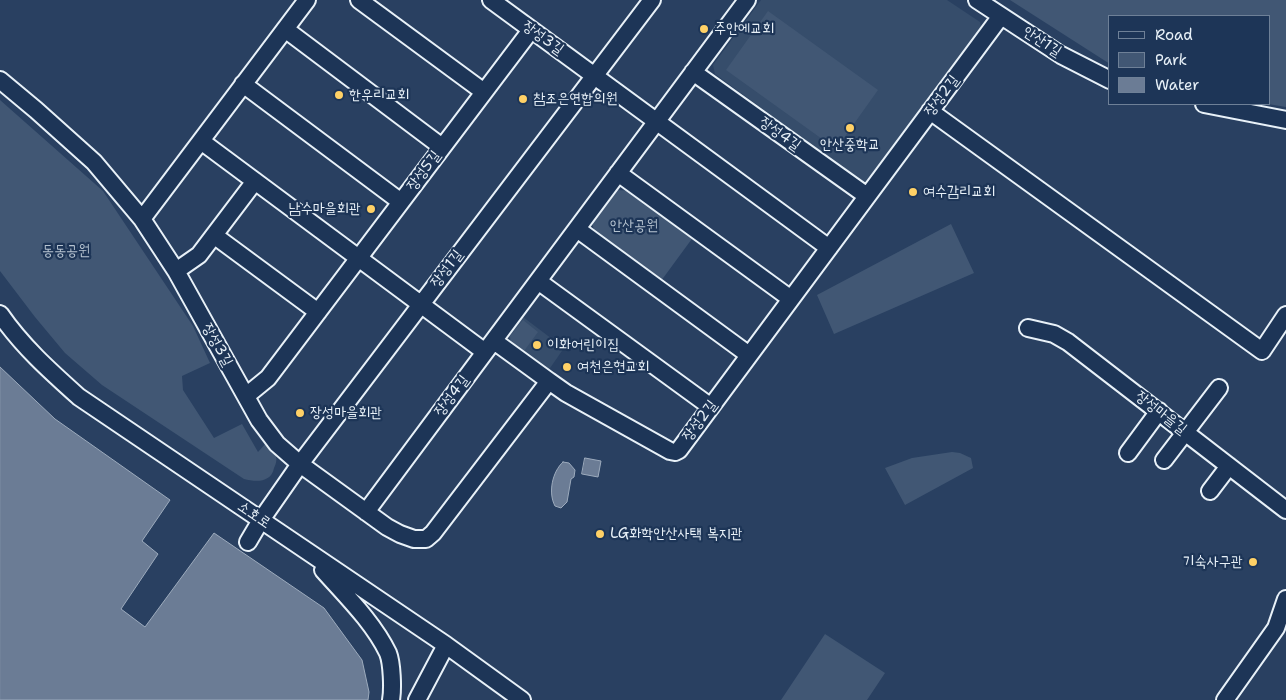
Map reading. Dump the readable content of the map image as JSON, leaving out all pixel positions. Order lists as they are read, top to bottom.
{
  "streets": {
    "street": [
      "장성3길",
      "안산1길",
      "장성2길",
      "장성4길",
      "장성5길",
      "장성1길",
      "장성마을길",
      "소호로"
    ]
  },
  "crossings": [
    ["장성3길", "장성2길"],
    ["장성3길", "장성4길"],
    ["장성3길", "장성5길"],
    ["장성3길", "장성1길"],
    ["안산1길", "장성2길"],
    ["장성2길", "장성4길"],
    ["장성2길", "장성5길"],
    ["장성2길", "장성1길"],
    ["장성1길", "소호로"]
  ],
  "parks": ["안산공원", "동동공원"],
  "places": [
    "주안에교회",
    "한우리교회",
    "참조은연합의원",
    "안산중학교",
    "여수감리교회",
    "남수마을회관",
    "이화어린이집",
    "여천은현교회",
    "장성마을회관",
    "LG화학안산사택 복지관",
    "기숙사구관"
  ],
  "legend": ["Road", "Park", "Water"]
}
